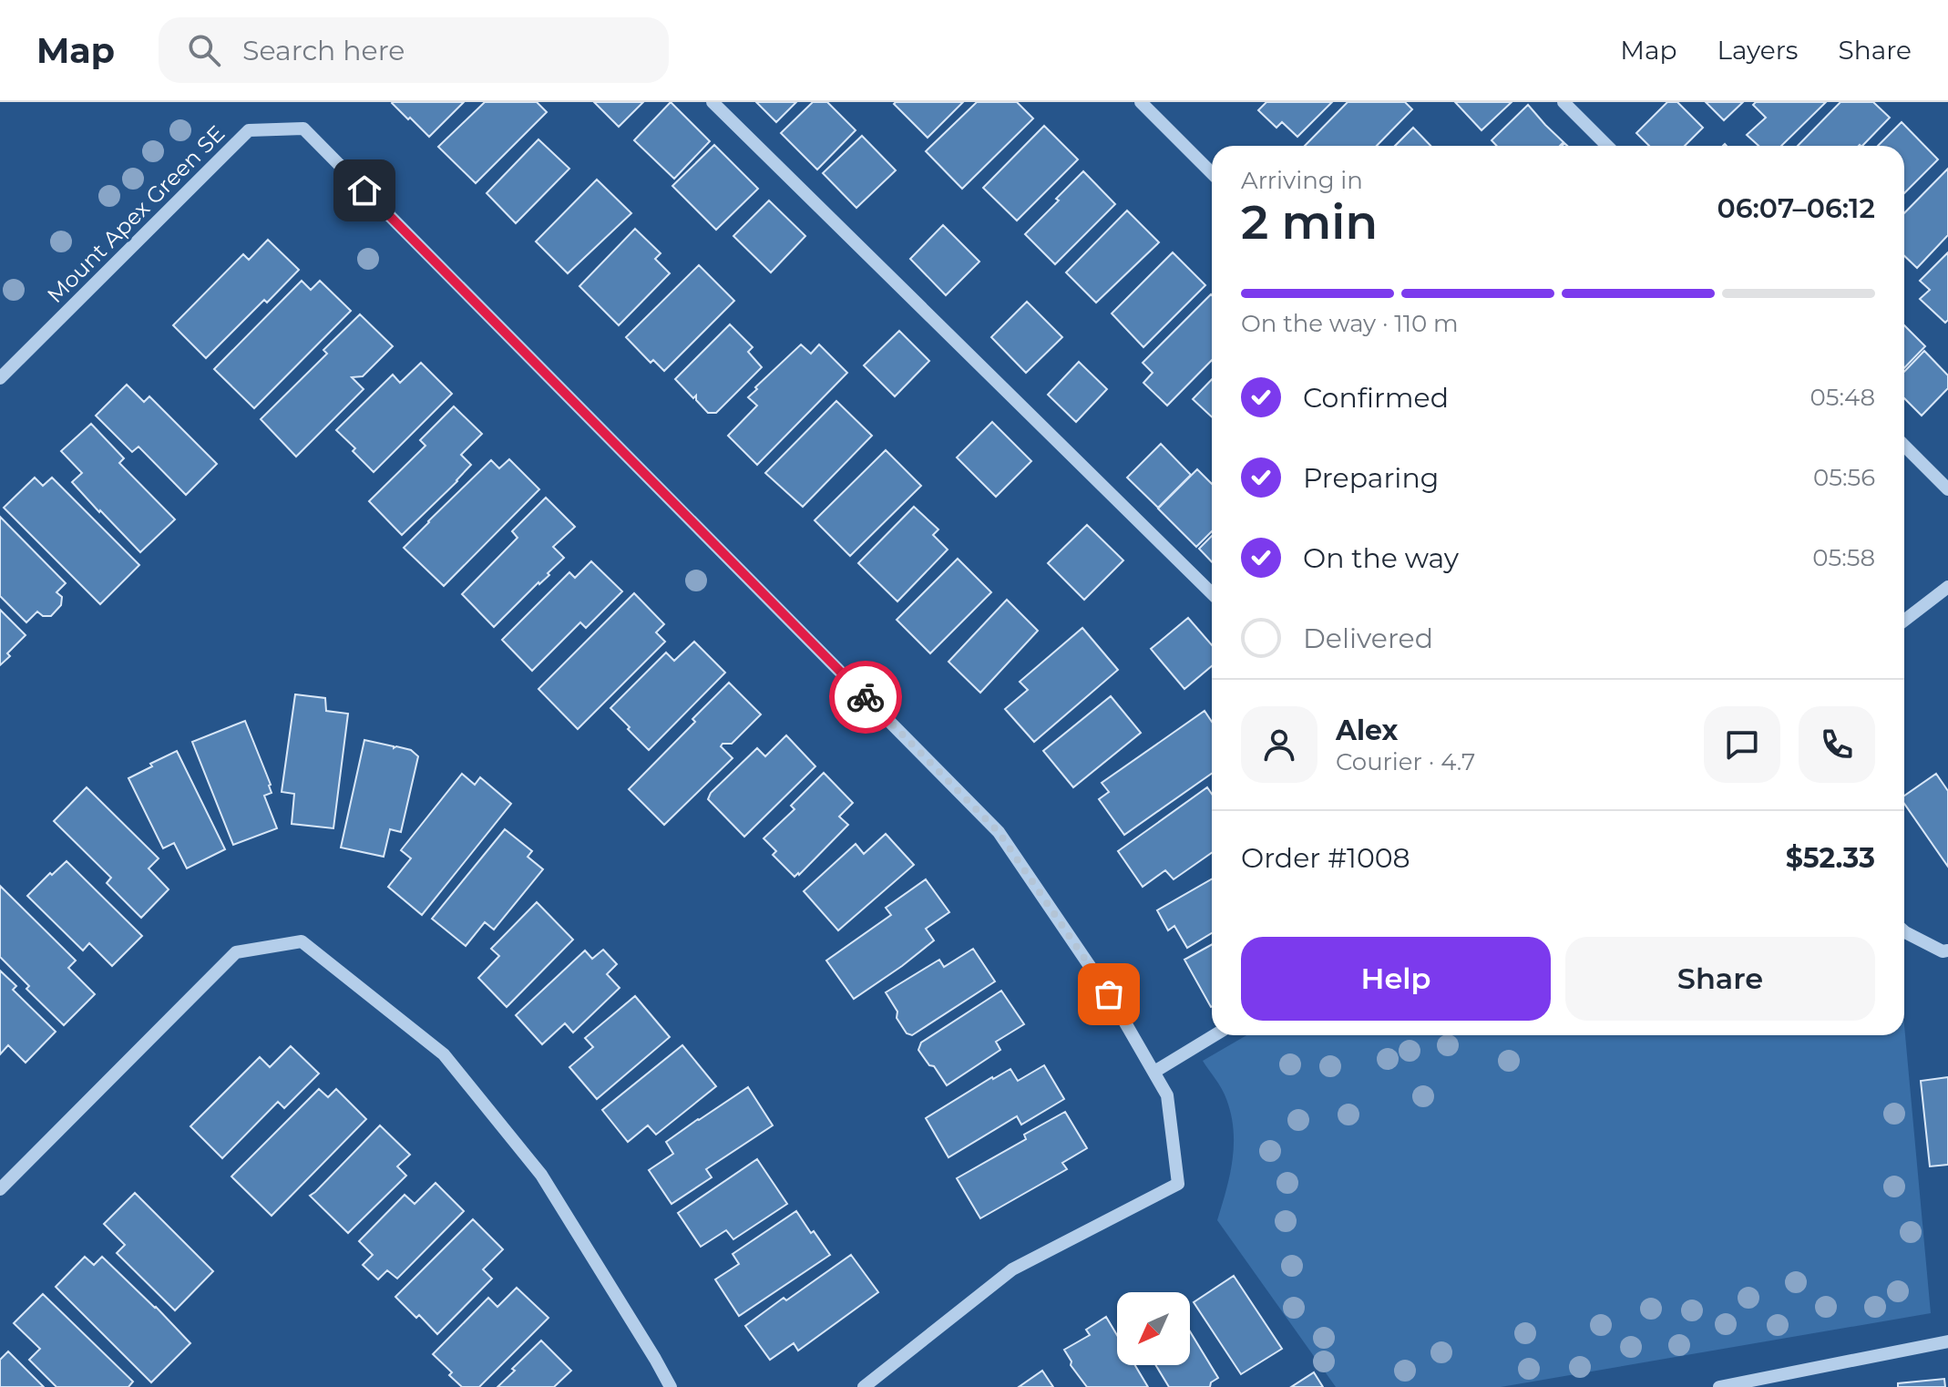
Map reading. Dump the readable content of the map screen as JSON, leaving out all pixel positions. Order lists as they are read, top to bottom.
{
  "streets": {
    "street": ["Mount Apex Green SE"]
  },
  "north": "bottom left",
  "page": {
    "header": "Map",
    "search": "Search here",
    "nav": ["Map", "Layers", "Share"],
    "heading": ["2 min", "Arriving in", "06:07–06:12"],
    "panel": [
      "Alex",
      "Courier · 4.7",
      "Order #1008",
      "$52.33"
    ],
    "bar": "On the way · 110 m",
    "list": [
      ["Confirmed", "05:48"],
      ["Preparing", "05:56"],
      ["On the way", "05:58"],
      "Delivered"
    ],
    "buttons": ["Help", "Share"]
  }
}
